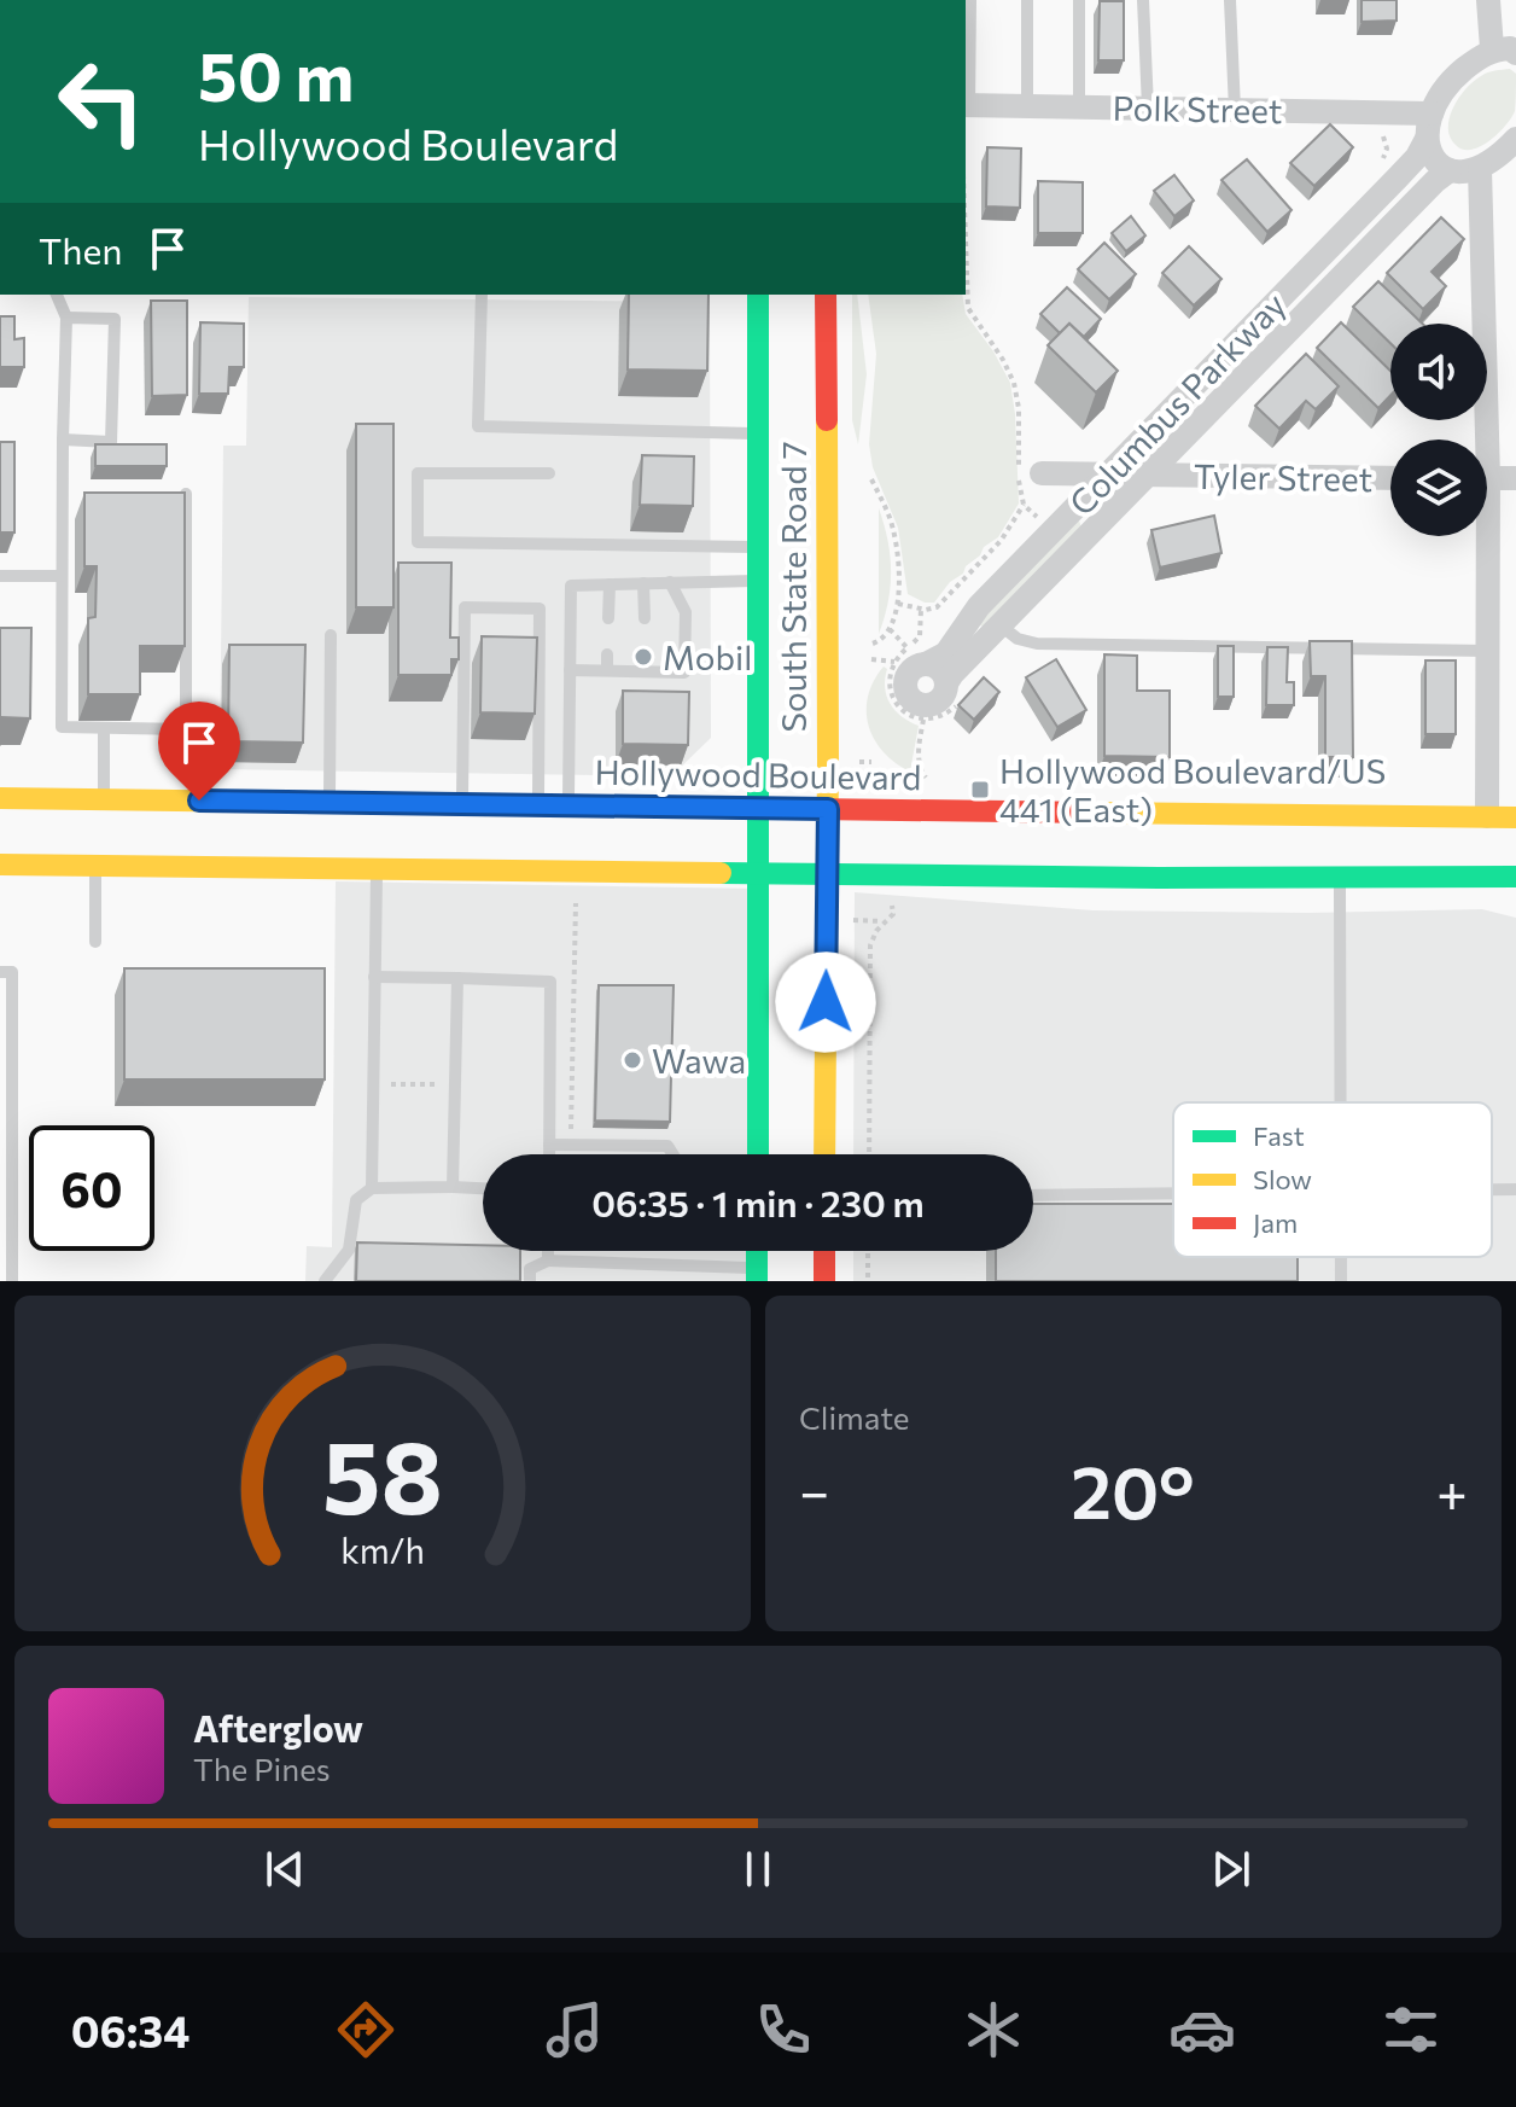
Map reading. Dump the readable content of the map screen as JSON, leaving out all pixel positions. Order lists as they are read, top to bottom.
{
  "streets": {
    "main road": ["South State Road 7", "Hollywood Boulevard"],
    "street": ["Polk Street", "Columbus Parkway", "Tyler Street"]
  },
  "crossings": [
    ["Columbus Parkway", "Tyler Street"],
    ["South State Road 7", "Hollywood Boulevard"]
  ],
  "places": {
    "other": ["Mobil", "Wawa"],
    "transit": ["Hollywood Boulevard/US 441 (East)"]
  },
  "legend": ["Fast", "Slow", "Jam"],
  "page": {
    "turn": ["50 m", "Hollywood Boulevard"],
    "then": "Then",
    "limit": "60",
    "trip": "06:35 · 1 min · 230 m",
    "tile": "Climate",
    "heat": ["−", "20°", "+"],
    "song": ["Afterglow", "The Pines"],
    "tabs": "06:34",
    "gauge": ["58", "km/h"]
  }
}
